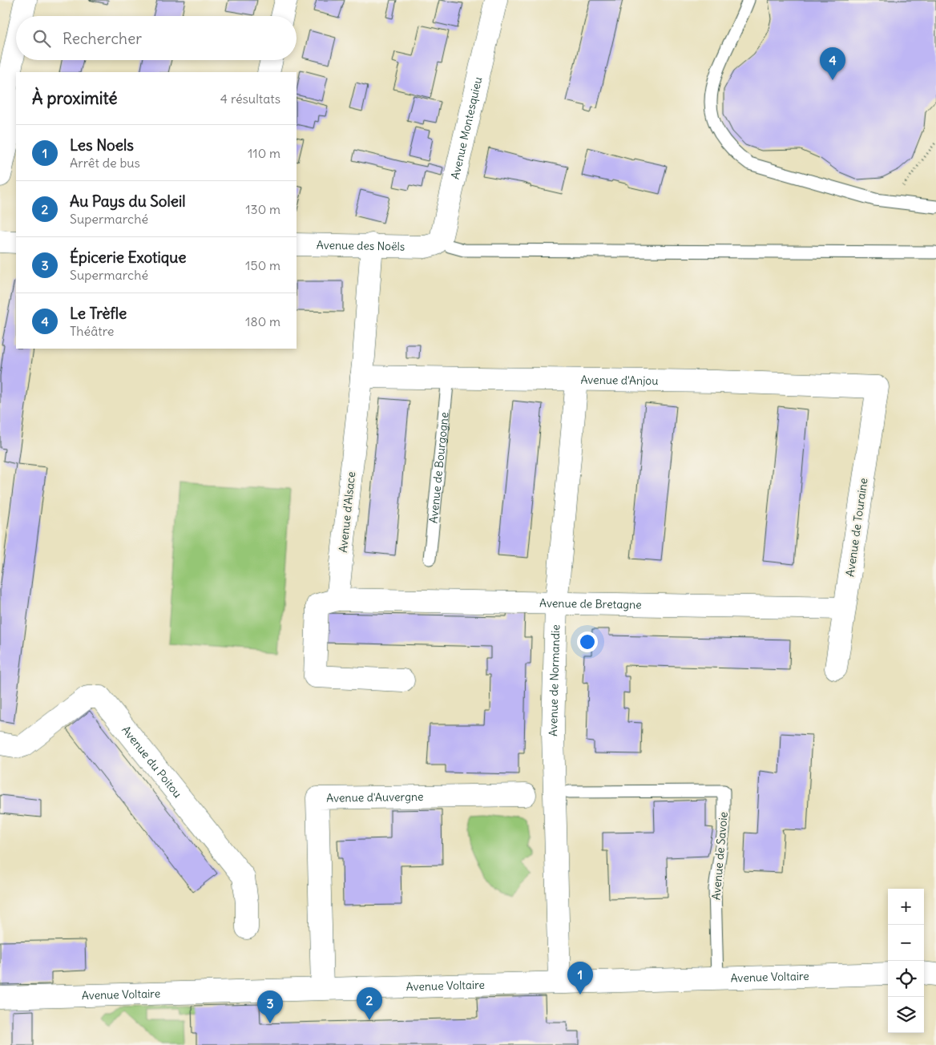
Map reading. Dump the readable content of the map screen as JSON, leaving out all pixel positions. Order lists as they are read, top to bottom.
{
  "streets": {
    "street": [
      "Avenue Montesquieu",
      "Avenue des Noëls",
      "Avenue d'Anjou",
      "Avenue d'Alsace",
      "Avenue de Touraine",
      "Avenue de Bretagne",
      "Avenue de Normandie",
      "Avenue du Poitou",
      "Avenue d'Auvergne",
      "Avenue Voltaire"
    ],
    "lane": ["Avenue de Bourgogne", "Avenue de Savoie"]
  },
  "crossings": [
    ["Avenue Montesquieu", "Avenue des Noëls"],
    ["Avenue des Noëls", "Avenue d'Alsace"],
    ["Avenue d'Anjou", "Avenue de Bourgogne"],
    ["Avenue d'Anjou", "Avenue d'Alsace"],
    ["Avenue d'Anjou", "Avenue de Touraine"],
    ["Avenue d'Anjou", "Avenue de Normandie"],
    ["Avenue d'Alsace", "Avenue de Bretagne"],
    ["Avenue de Touraine", "Avenue de Bretagne"],
    ["Avenue de Bretagne", "Avenue de Normandie"],
    ["Avenue de Normandie", "Avenue Voltaire"],
    ["Avenue d'Auvergne", "Avenue Voltaire"],
    ["Avenue de Savoie", "Avenue Voltaire"]
  ],
  "page": {
    "search": "Rechercher",
    "pins": [
      "4",
      "1",
      "2",
      "3"
    ],
    "heading": ["À proximité", "4 résultats"],
    "list": [
      {
        "mark": "1",
        "name": "Les Noels",
        "note": "Arrêt de bus",
        "value": "110 m"
      },
      {
        "mark": "2",
        "name": "Au Pays du Soleil",
        "note": "Supermarché",
        "value": "130 m"
      },
      {
        "mark": "3",
        "name": "Épicerie Exotique",
        "note": "Supermarché",
        "value": "150 m"
      },
      {
        "mark": "4",
        "name": "Le Trèfle",
        "note": "Théâtre",
        "value": "180 m"
      }
    ],
    "map_buttons": ["+", "−"]
  }
}
